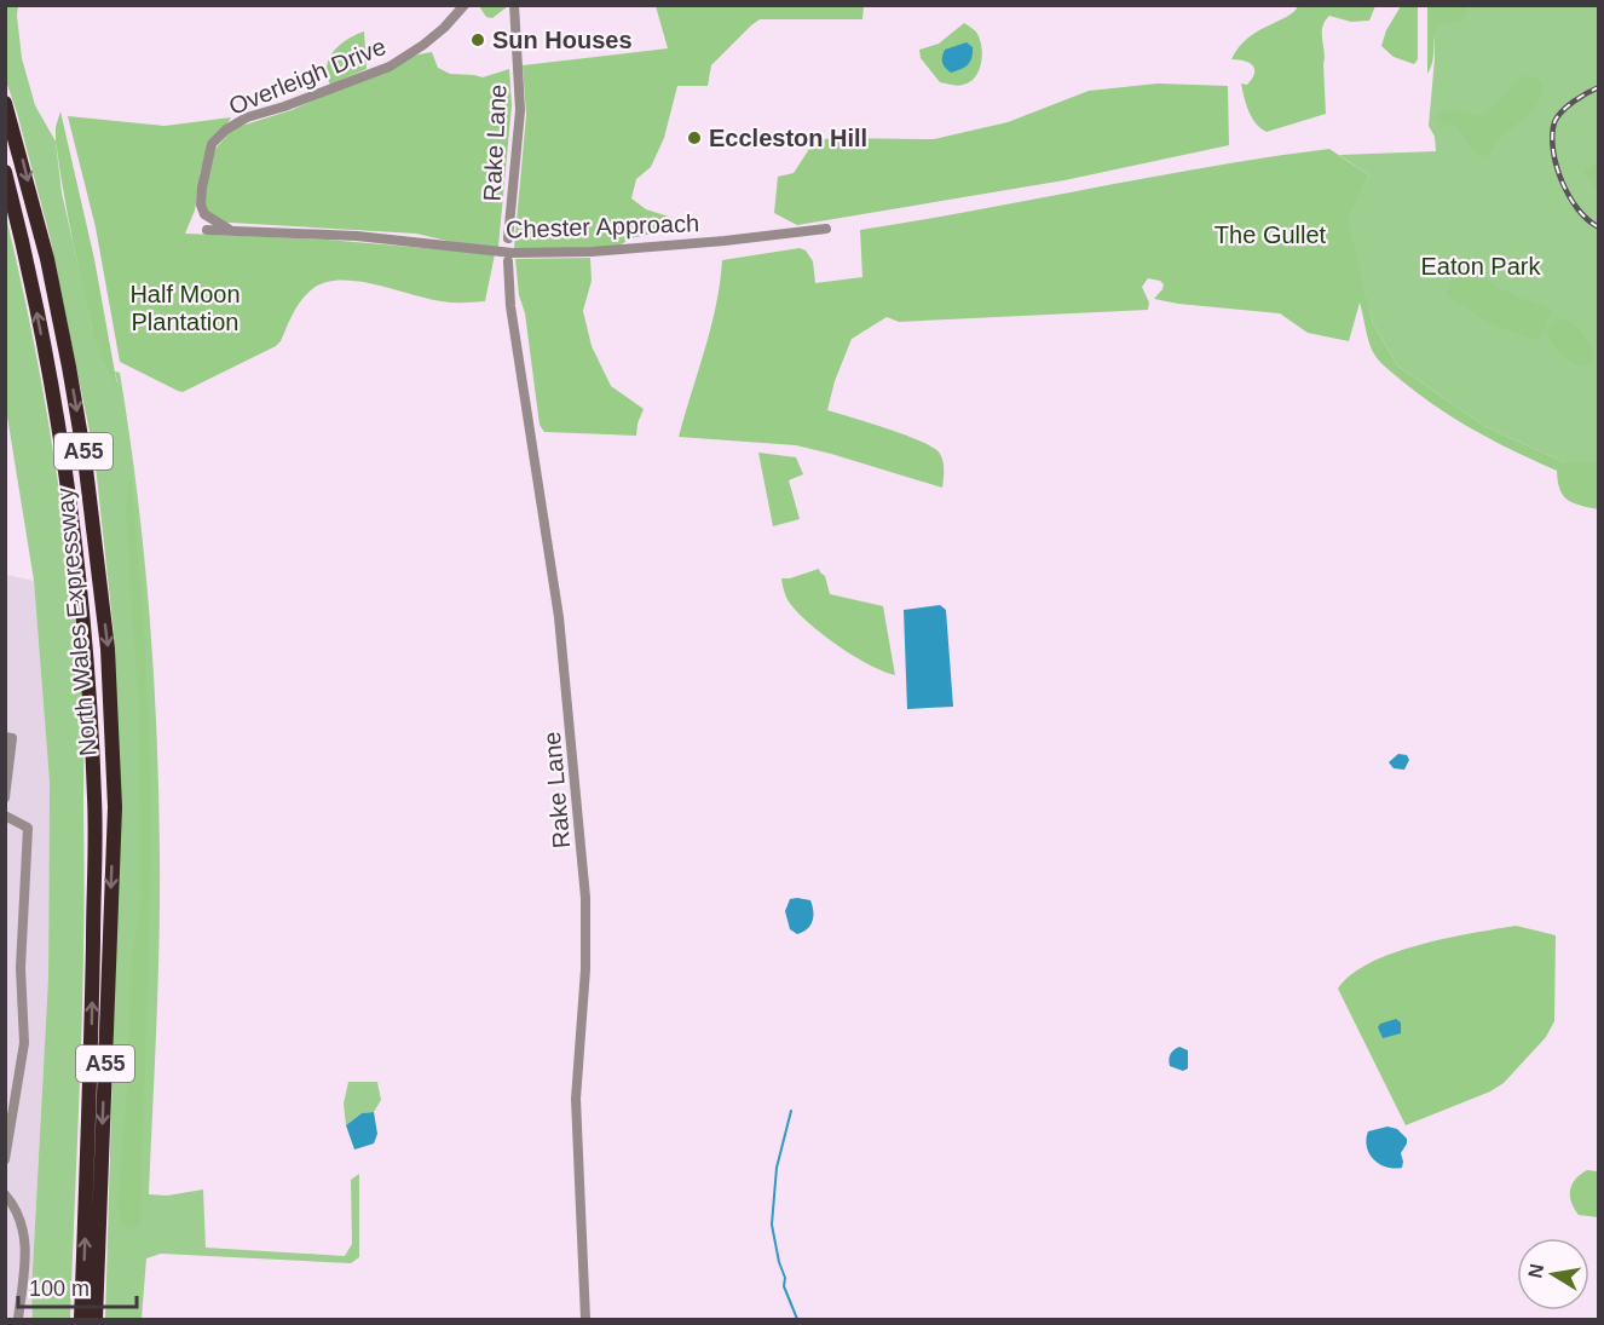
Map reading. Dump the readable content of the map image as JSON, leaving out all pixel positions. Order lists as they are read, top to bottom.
{
  "streets": {
    "highway": ["A55", "North Wales Expressway"],
    "street": ["Overleigh Drive", "Rake Lane", "Chester Approach"]
  },
  "crossings": [
    ["Overleigh Drive", "Chester Approach"]
  ],
  "parks": ["The Gullet", "Eaton Park", "Half Moon Plantation"],
  "places": ["Sun Houses", "Eccleston Hill"],
  "scale_bar": "100 m",
  "north": "left"
}
